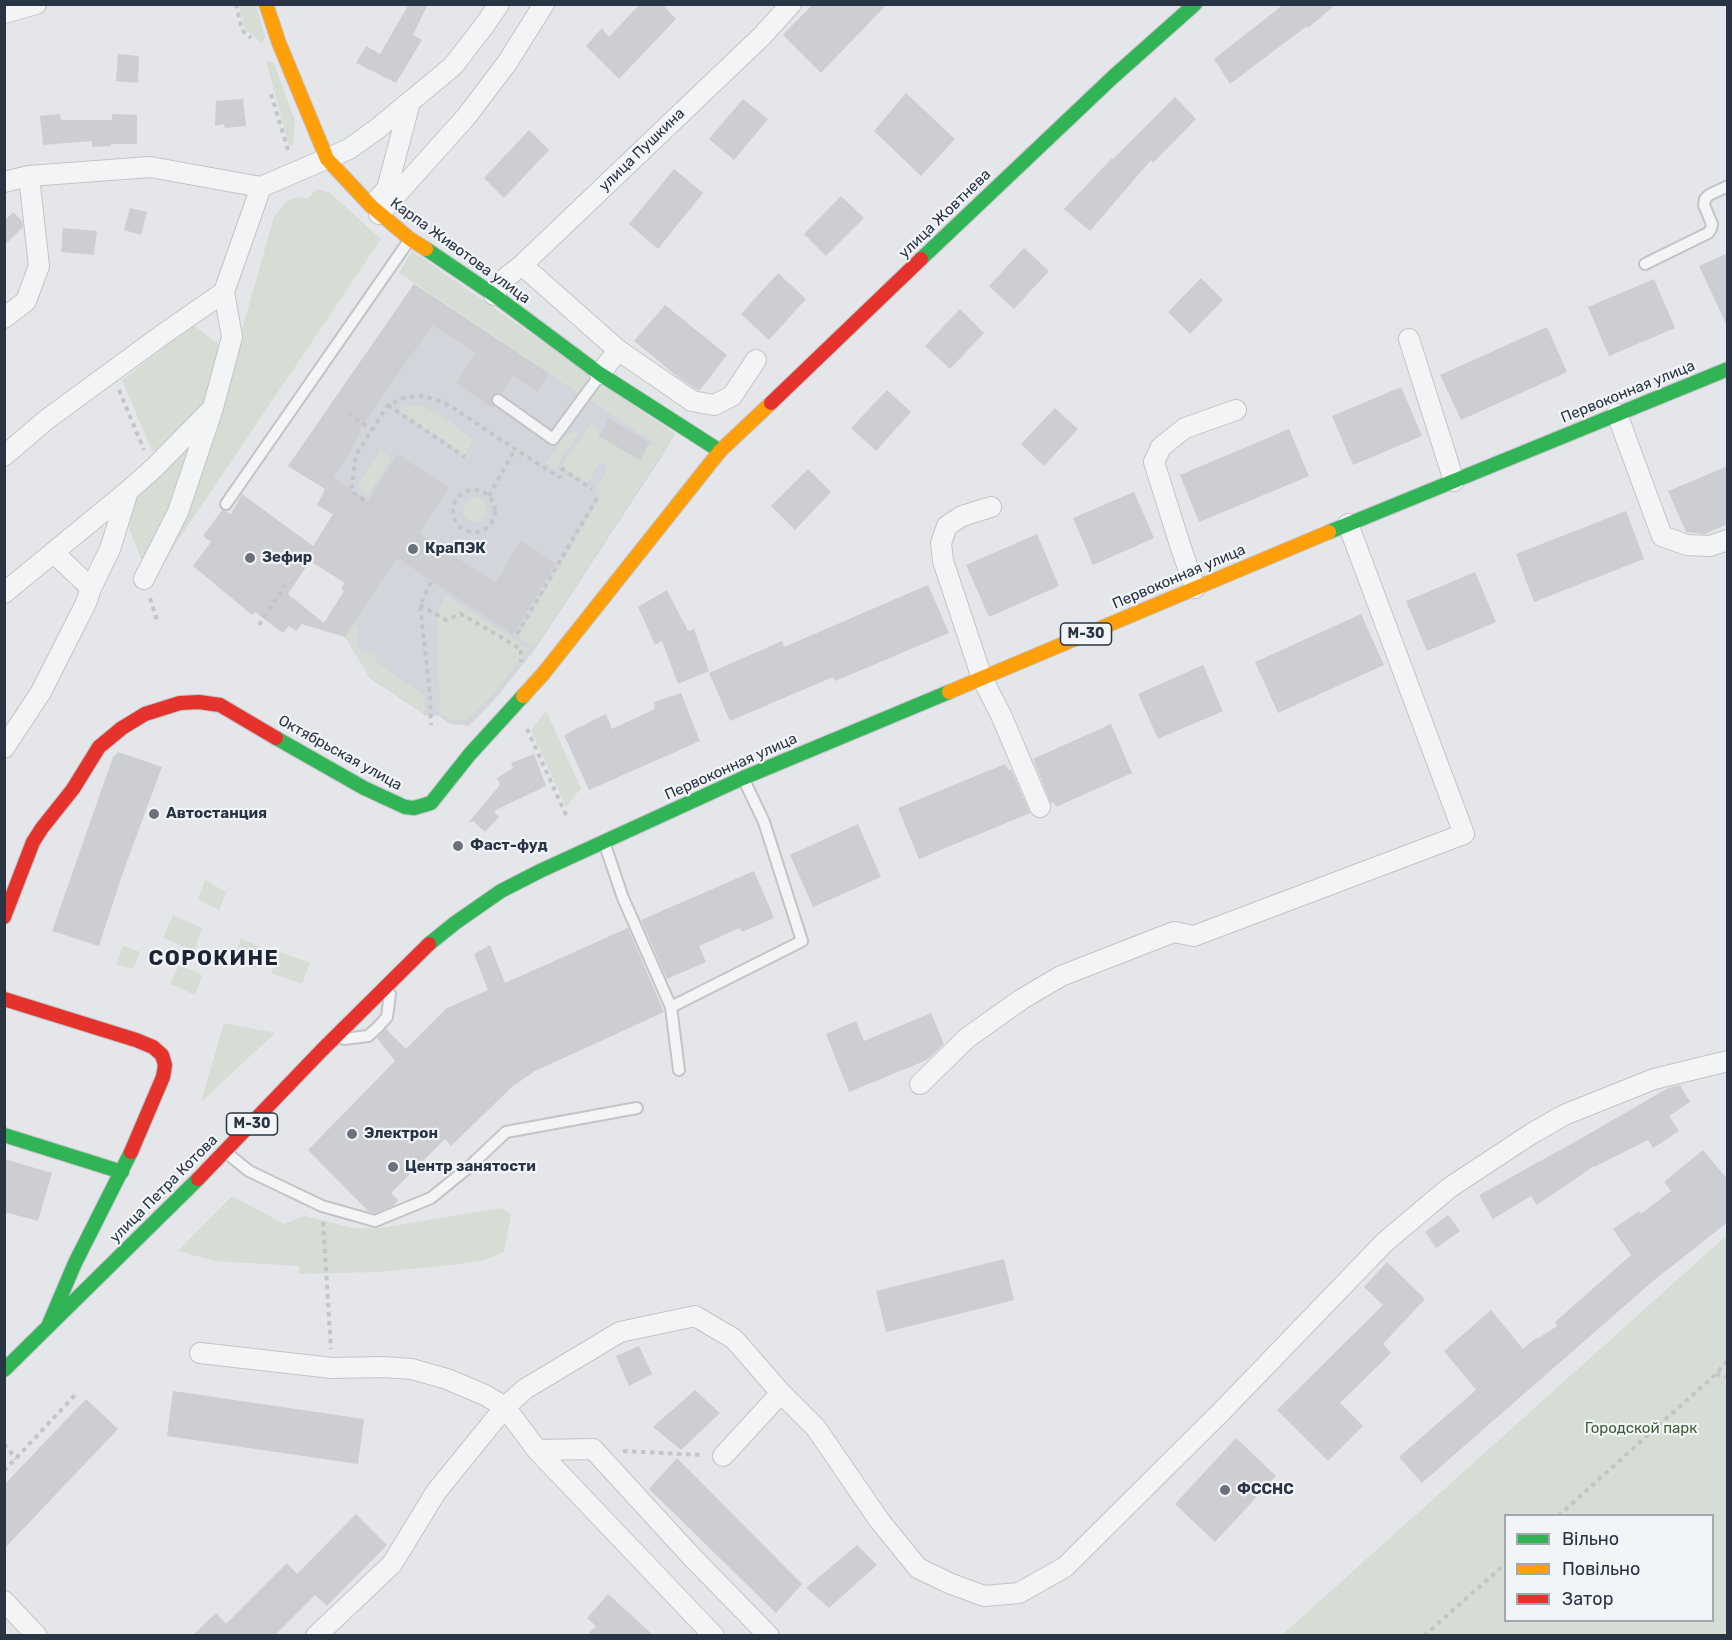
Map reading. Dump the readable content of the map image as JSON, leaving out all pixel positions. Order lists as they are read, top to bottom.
{
  "streets": {
    "main road": [
      "улица Жовтнева",
      "Карпа Животова улица",
      "Первоконная улица",
      "М-30",
      "Октябрьская улица",
      "улица Петра Котова"
    ],
    "street": ["улица Пушкина"]
  },
  "crossings": [
    ["улица Пушкина", "Карпа Животова улица"],
    ["улица Жовтнева", "Карпа Животова улица"],
    ["улица Жовтнева", "Октябрьская улица"],
    ["Карпа Животова улица", "Октябрьская улица"],
    ["Первоконная улица", "улица Петра Котова"],
    ["М-30", "улица Петра Котова"]
  ],
  "districts": ["СОРОКИНЕ"],
  "parks": ["Городской парк"],
  "places": [
    "КраПЭК",
    "Зефир",
    "Автостанция",
    "Фаст-фуд",
    "Электрон",
    "Центр занятости",
    "ФССНС"
  ],
  "legend": ["Вільно", "Повільно", "Затор"]
}
